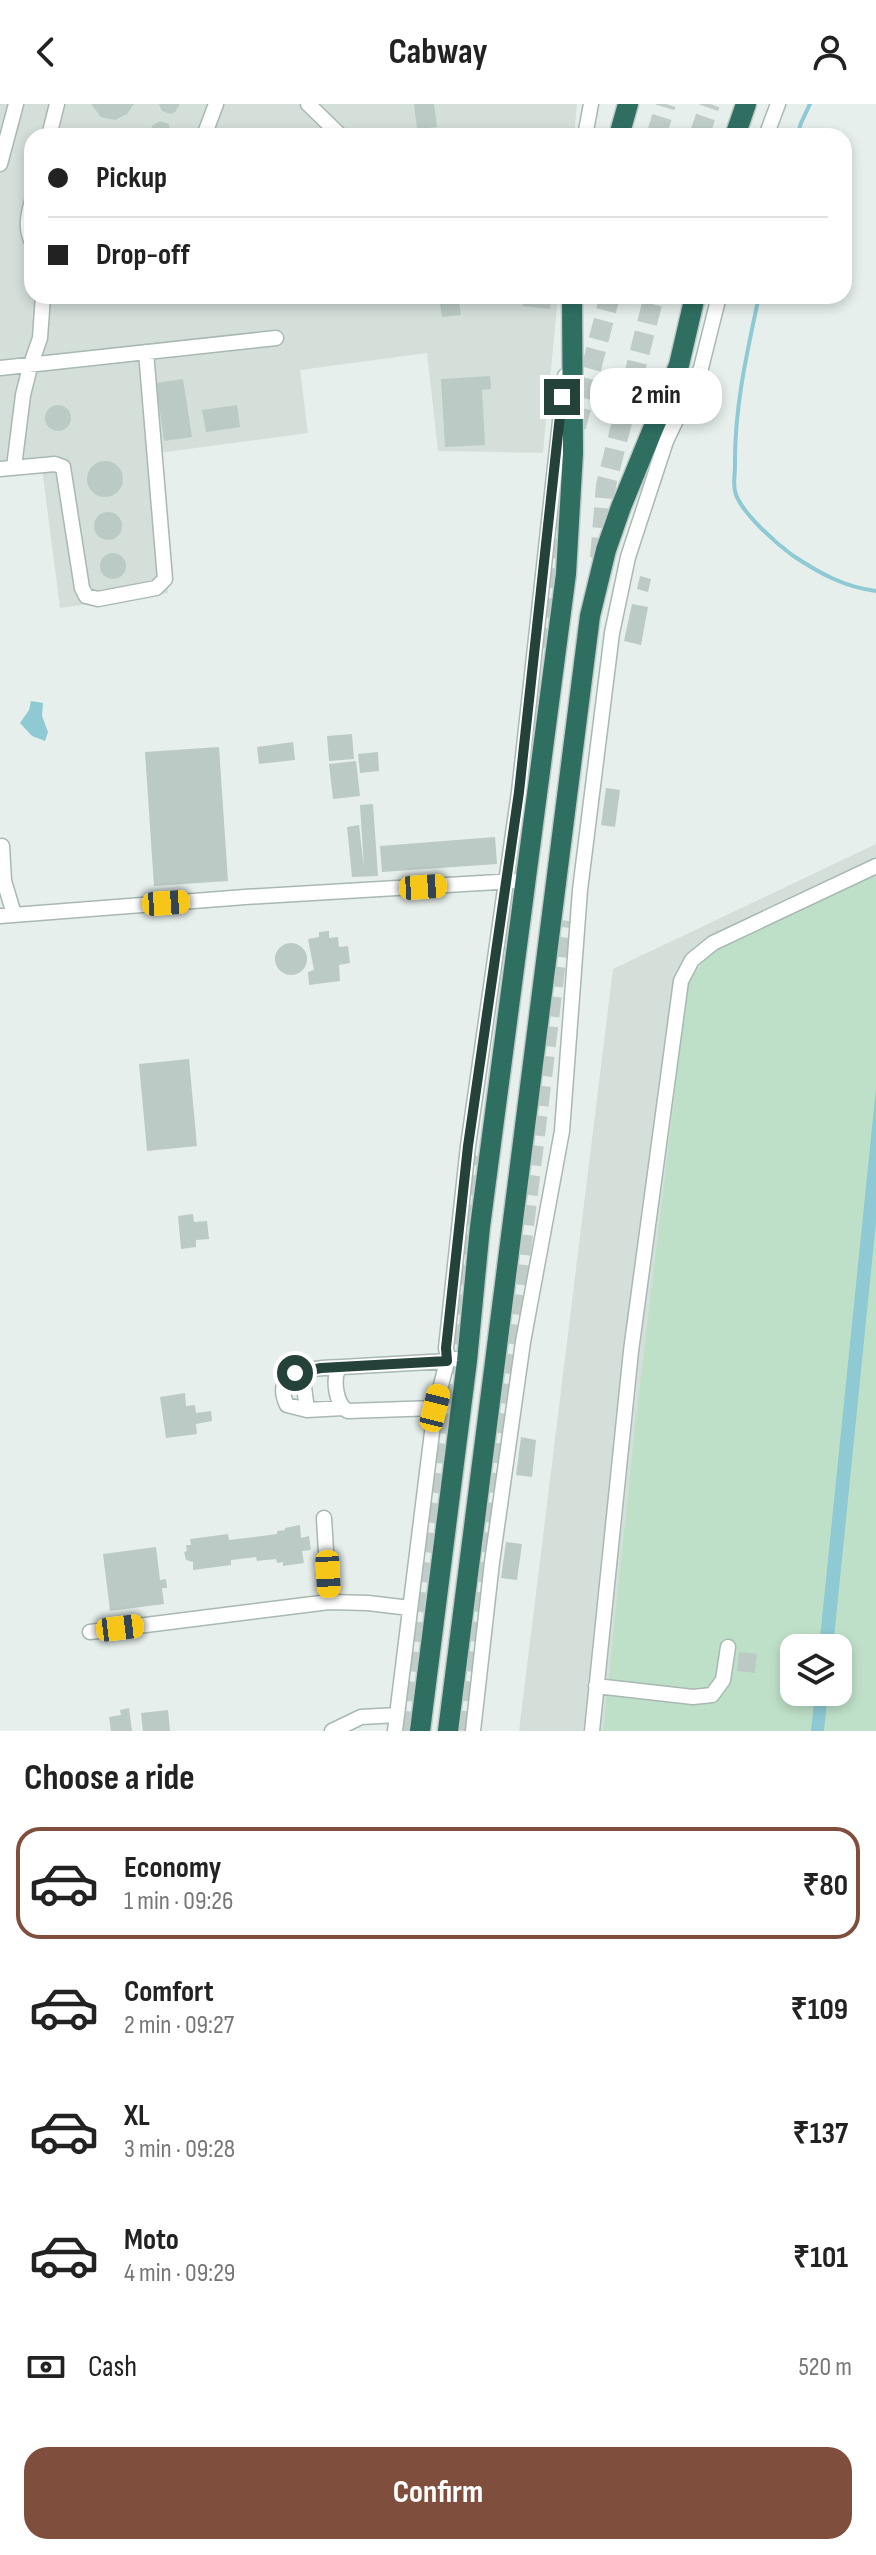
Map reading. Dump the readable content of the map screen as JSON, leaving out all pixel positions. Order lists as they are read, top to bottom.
{
  "page": {
    "header": "Cabway",
    "banner": ["Pickup", "Drop-off"],
    "bubble": "2 min",
    "heading": "Choose a ride",
    "list": [
      {
        "name": "Economy",
        "note": "1 min · 09:26",
        "value": "₹80"
      },
      {
        "name": "Comfort",
        "note": "2 min · 09:27",
        "value": "₹109"
      },
      {
        "name": "XL",
        "note": "3 min · 09:28",
        "value": "₹137"
      },
      {
        "name": "Moto",
        "note": "4 min · 09:29",
        "value": "₹101"
      }
    ],
    "pay": ["Cash", "520 m"],
    "buttons": "Confirm"
  }
}
